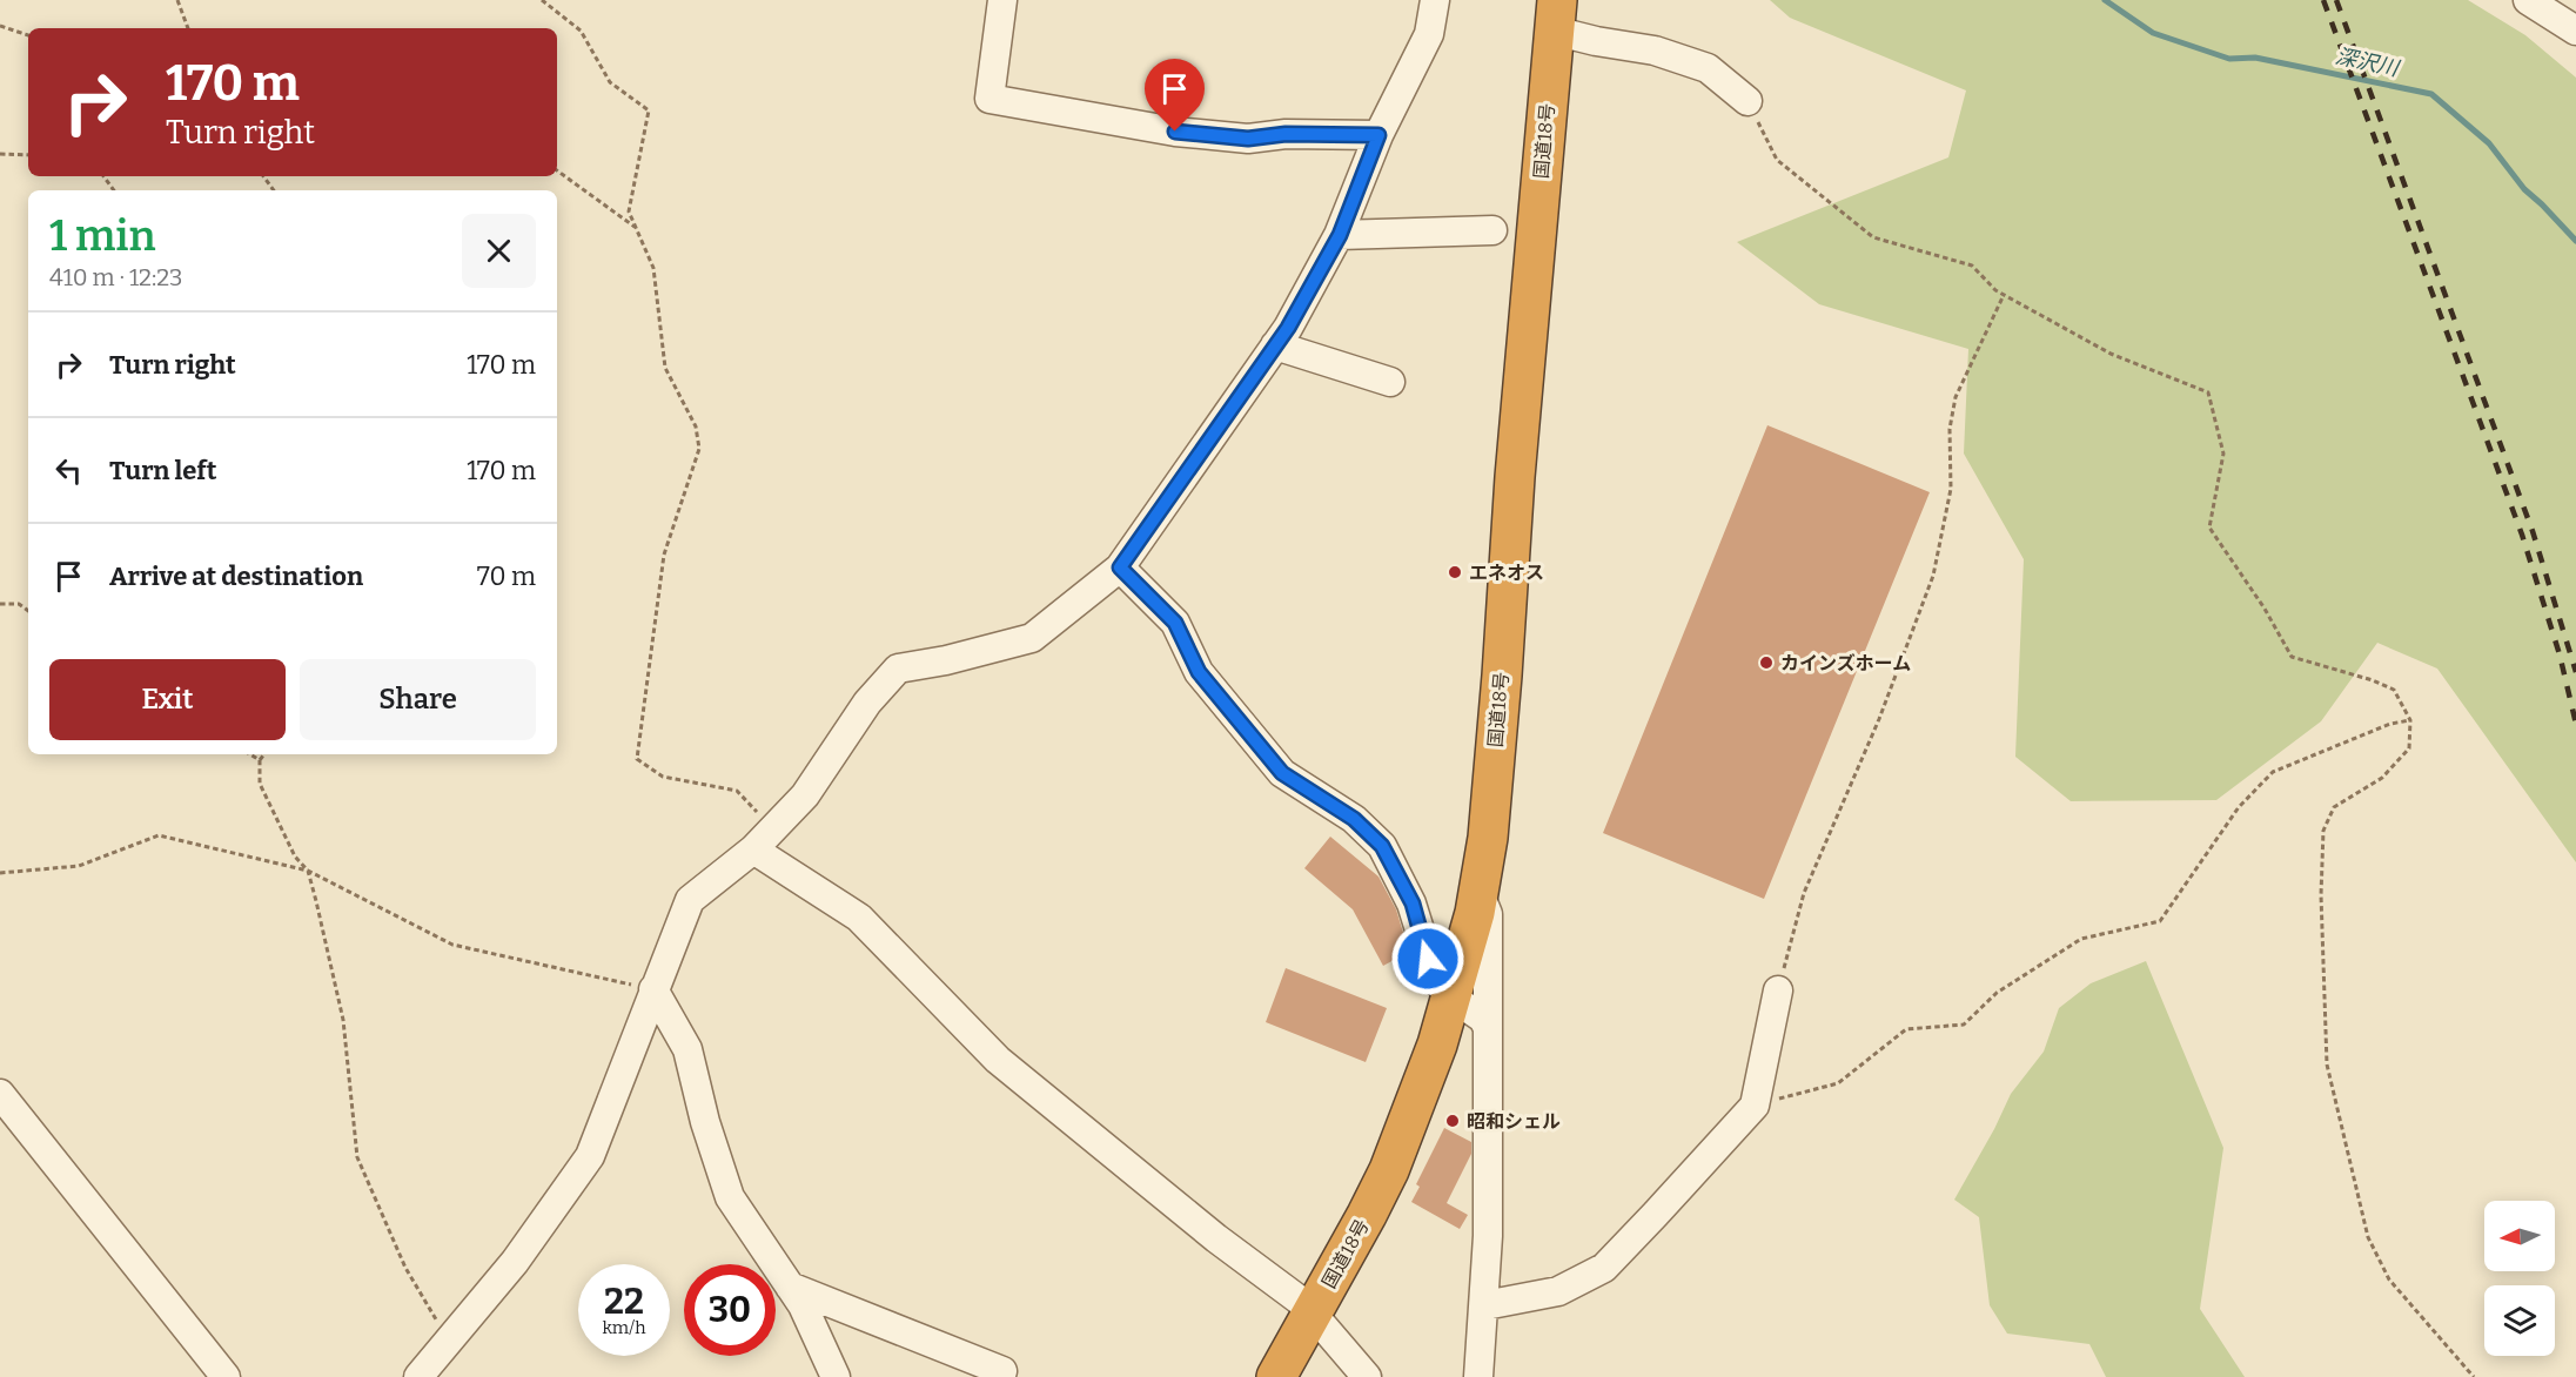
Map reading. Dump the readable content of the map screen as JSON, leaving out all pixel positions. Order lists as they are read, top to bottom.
{
  "streets": {
    "highway": ["国道18号"]
  },
  "water": ["深沢川"],
  "places": ["エネオス", "カインズホーム", "昭和シェル"],
  "north": "left",
  "page": {
    "turn": ["170 m", "Turn right"],
    "heading": ["1 min", "410 m · 12:23"],
    "list": [
      {
        "name": "Turn right",
        "value": "170 m"
      },
      {
        "name": "Turn left",
        "value": "170 m"
      },
      {
        "name": "Arrive at destination",
        "value": "70 m"
      }
    ],
    "buttons": ["Exit", "Share"],
    "speed": "22 km/h",
    "limit": "30"
  }
}
